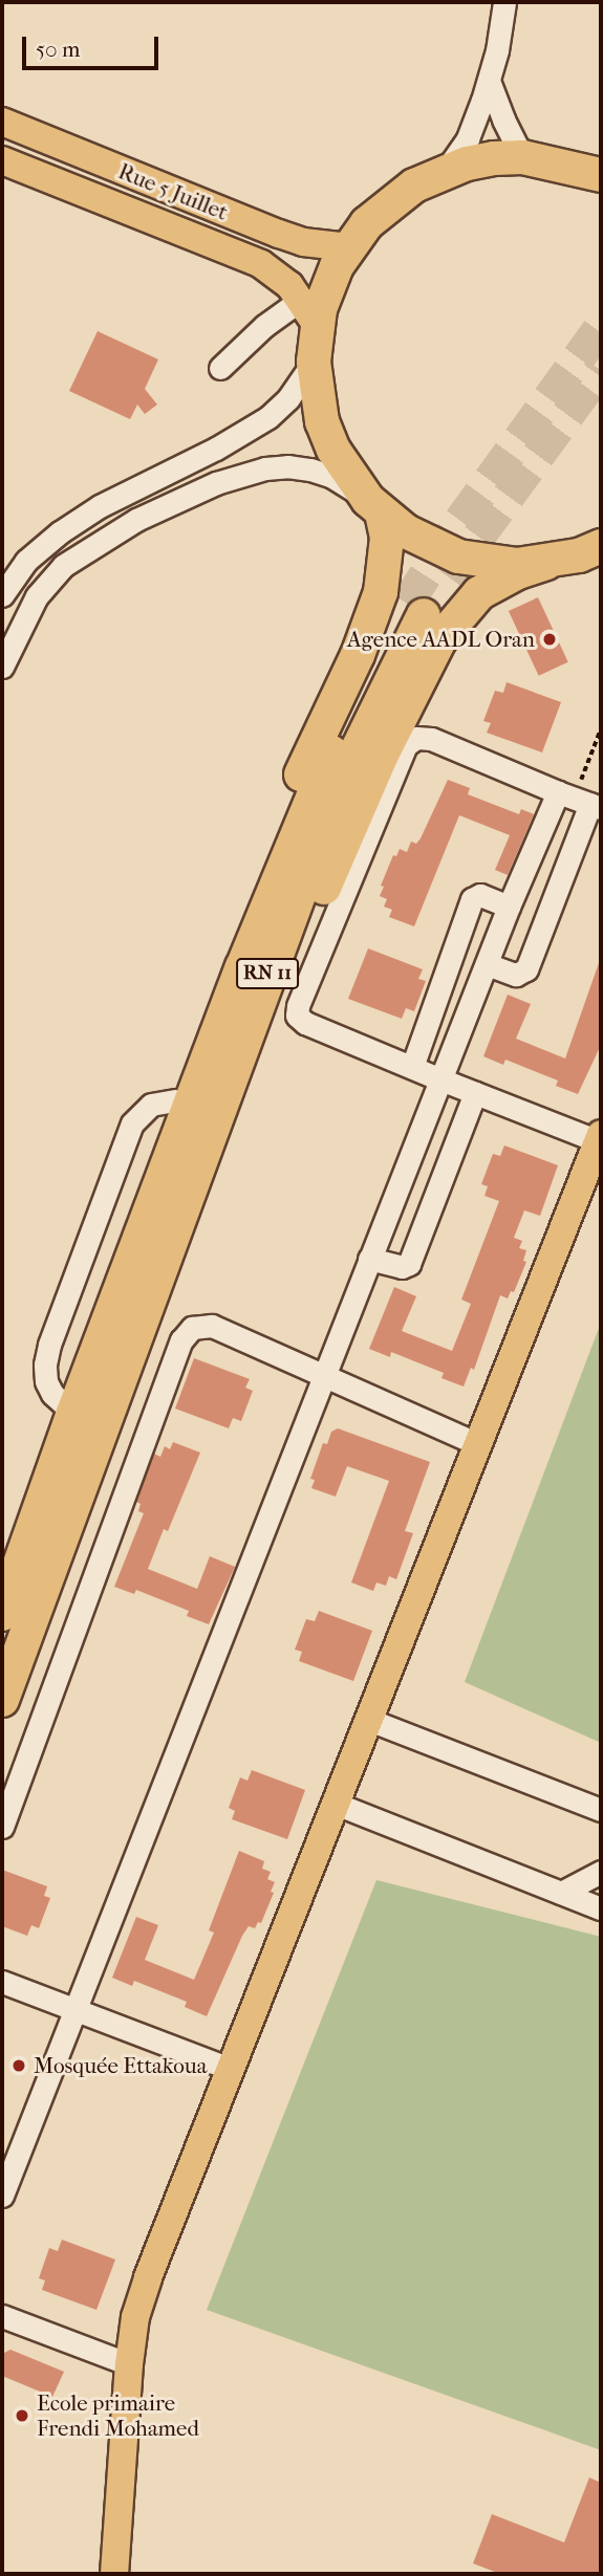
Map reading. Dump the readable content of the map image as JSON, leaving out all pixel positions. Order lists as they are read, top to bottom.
{
  "streets": {
    "highway": ["RN 11"],
    "main road": ["Rue 5 Juillet"]
  },
  "places": ["Agence AADL Oran", "Mosquée Ettakoua", "Ecole primaire Frendi Mohamed"],
  "scale_bar": "50 m"
}
